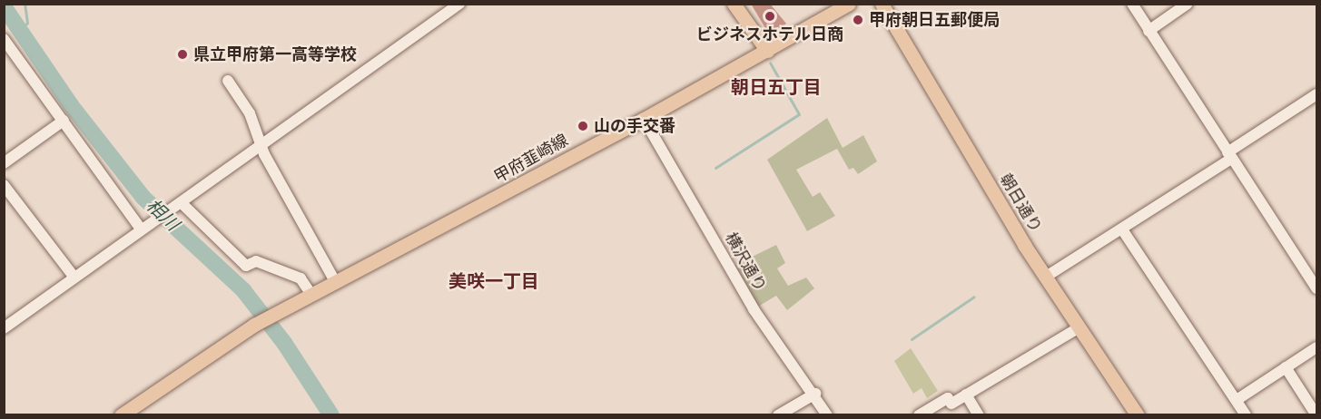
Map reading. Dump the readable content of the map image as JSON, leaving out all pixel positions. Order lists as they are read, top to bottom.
{
  "streets": {
    "main road": ["甲府韮崎線", "朝日通り"],
    "street": ["横沢通り"]
  },
  "crossings": [
    ["甲府韮崎線", "横沢通り"]
  ],
  "districts": ["朝日五丁目", "美咲一丁目"],
  "water": ["相川"],
  "places": [
    "ビジネスホテル日商",
    "甲府朝日五郵便局",
    "県立甲府第一高等学校",
    "山の手交番"
  ]
}
